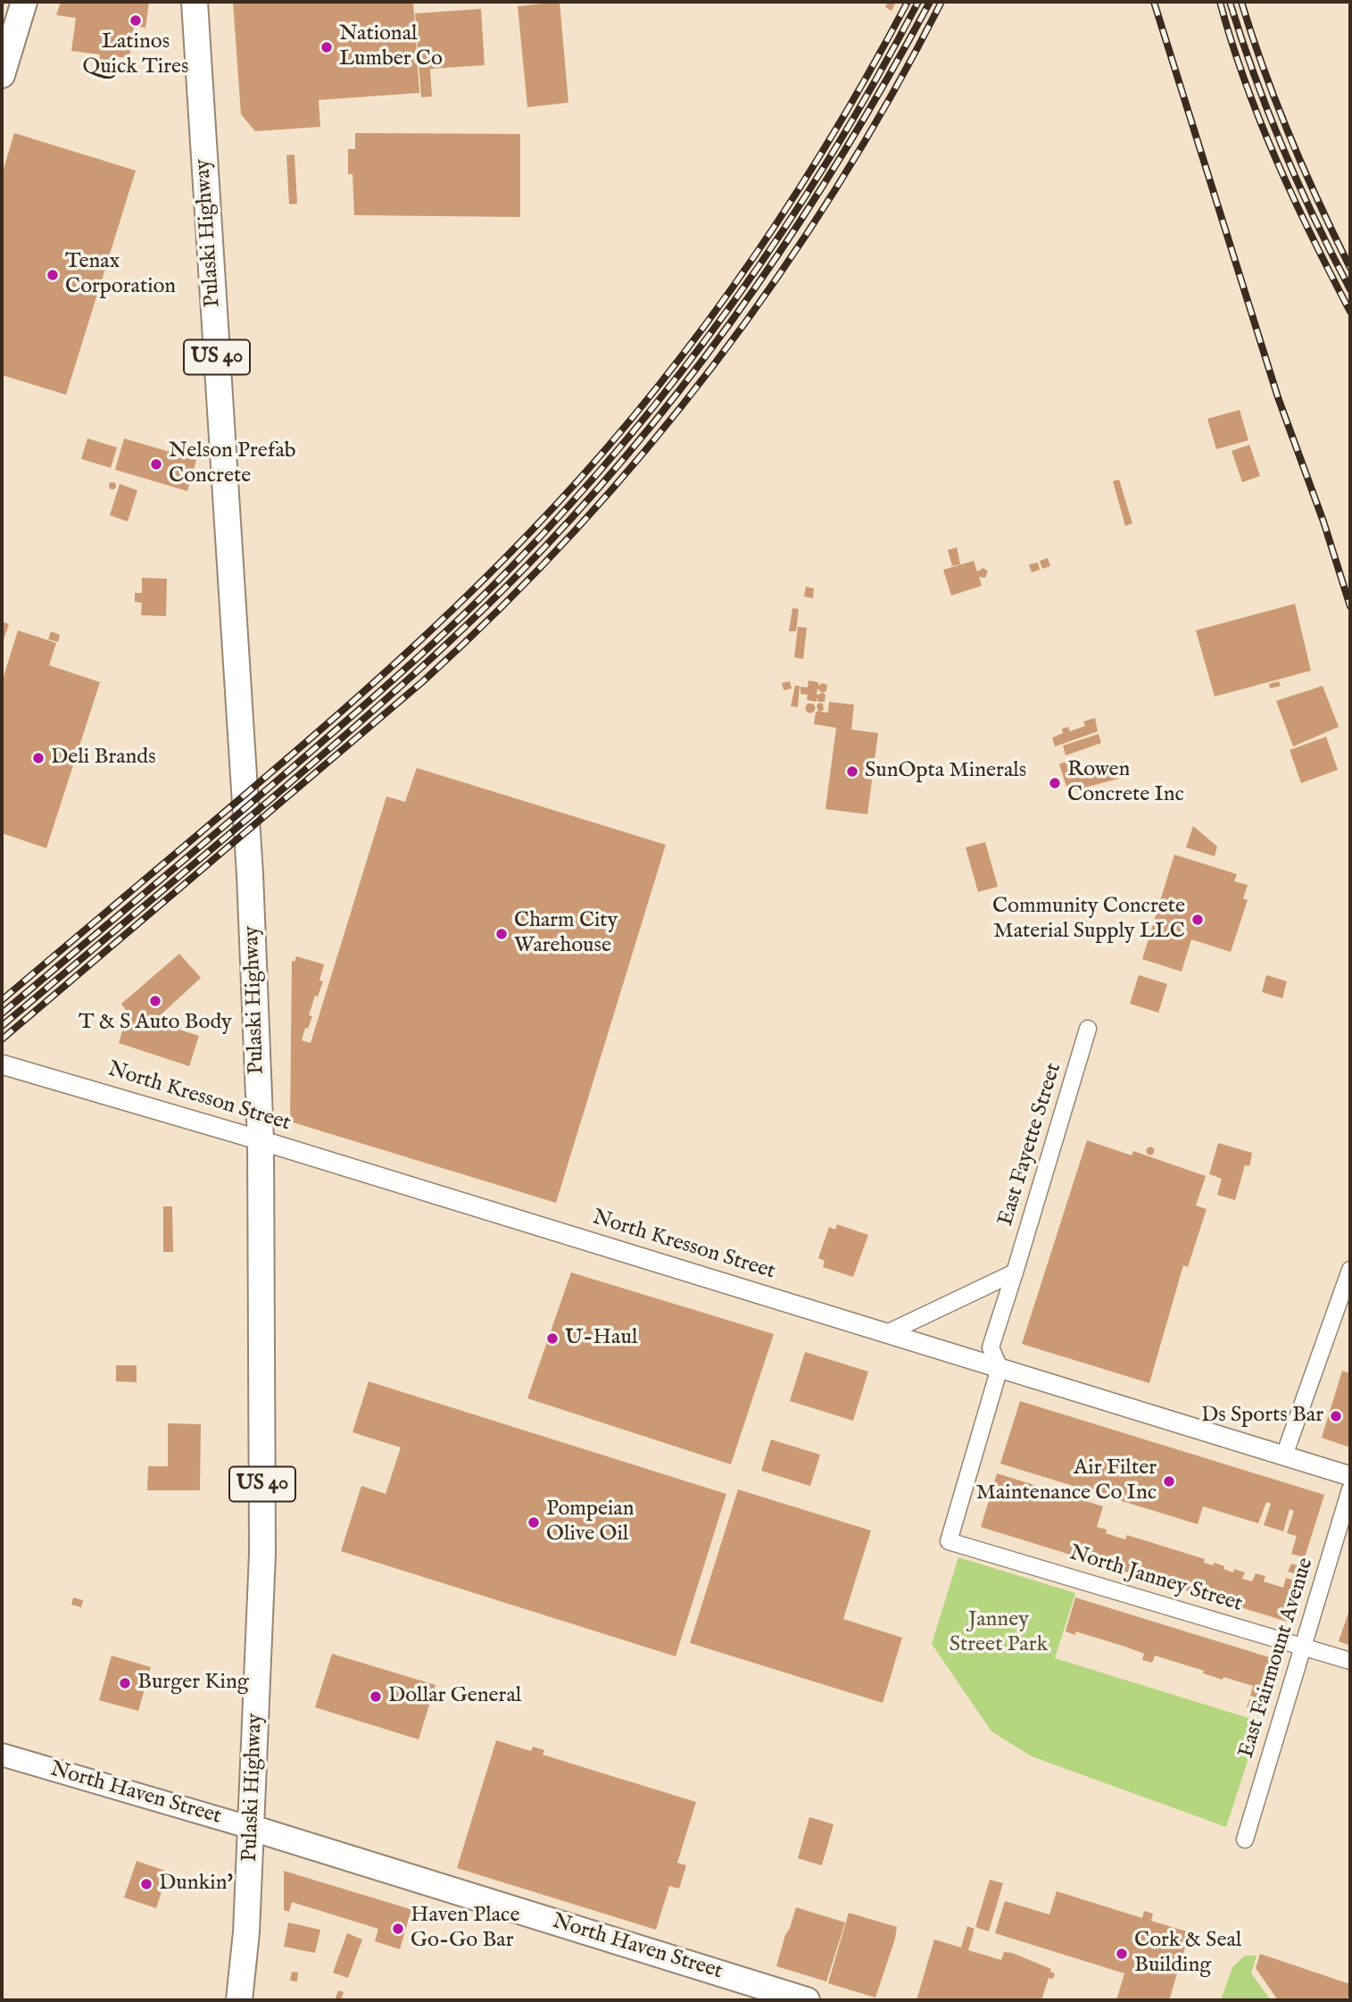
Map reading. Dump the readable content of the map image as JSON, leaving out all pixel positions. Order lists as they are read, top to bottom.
{
  "streets": {
    "main road": ["Pulaski Highway", "US 40", "North Haven Street"],
    "street": [
      "North Kresson Street",
      "East Fayette Street",
      "North Janney Street",
      "East Fairmount Avenue"
    ]
  },
  "crossings": [
    ["Pulaski Highway", "North Kresson Street"],
    ["Pulaski Highway", "North Haven Street"],
    ["North Kresson Street", "East Fayette Street"],
    ["East Fayette Street", "North Janney Street"],
    ["North Janney Street", "East Fairmount Avenue"]
  ],
  "parks": ["Janney Street Park"],
  "places": [
    "Latinos Quick Tires",
    "National Lumber Co",
    "Tenax Corporation",
    "Nelson Prefab Concrete",
    "Deli Brands",
    "SunOpta Minerals",
    "Rowen Concrete Inc",
    "Community Concrete Material Supply LLC",
    "Charm City Warehouse",
    "T & S Auto Body",
    "U-Haul",
    "Ds Sports Bar",
    "Air Filter Maintenance Co Inc",
    "Pompeian Olive Oil",
    "Burger King",
    "Dollar General",
    "Dunkin'",
    "Haven Place Go-Go Bar",
    "Cork & Seal Building"
  ]
}
